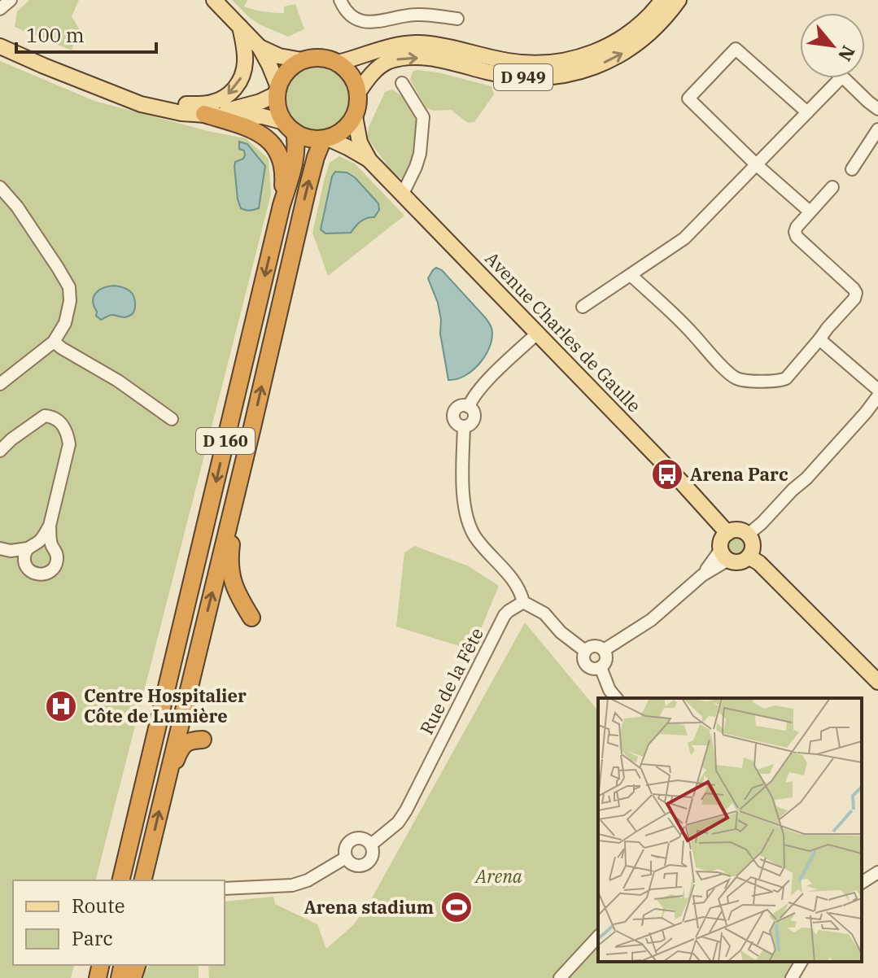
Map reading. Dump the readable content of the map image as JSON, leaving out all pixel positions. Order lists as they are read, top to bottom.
{
  "streets": {
    "highway": ["D 160"],
    "main road": ["D 949", "Avenue Charles de Gaulle"],
    "street": ["Rue de la Fête"]
  },
  "crossings": [
    ["D 949", "D 160"]
  ],
  "parks": ["Arena"],
  "places": {
    "bus stop": ["Arena Parc"],
    "hospital": ["Centre Hospitalier Côte de Lumière"],
    "sports": ["Arena stadium"]
  },
  "legend": ["Route", "Parc"],
  "scale_bar": "100 m",
  "north": "bottom right"
}
